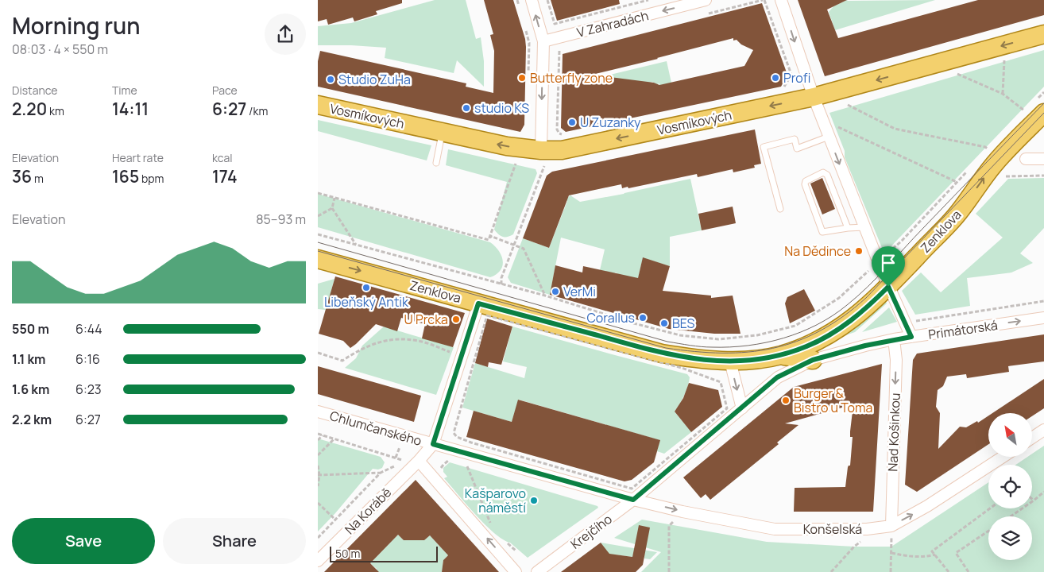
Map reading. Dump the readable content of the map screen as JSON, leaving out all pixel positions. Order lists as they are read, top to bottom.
{
  "streets": {
    "main road": ["Vosmíkových", "Zenklova"],
    "street": [
      "V Zahradách",
      "Primátorská",
      "Chlumčanského",
      "Nad Košinkou",
      "Na Korábě",
      "Konšelská",
      "Krejčího"
    ]
  },
  "crossings": [
    ["Primátorská", "Nad Košinkou"],
    ["Primátorská", "Krejčího"],
    ["Nad Košinkou", "Konšelská"],
    ["Konšelská", "Krejčího"]
  ],
  "one_way": [
    "V Zahradách",
    "Vosmíkových",
    "Zenklova",
    "Primátorská",
    "Nad Košinkou",
    "Konšelská"
  ],
  "places": [
    "Butterfly zone",
    "Profi",
    "Studio ZuHa",
    "studio KS",
    "U Zuzanky",
    "Na Dědince",
    "Libeňský Antik",
    "VerMi",
    "Corallus",
    "U Prcka",
    "BES",
    "Burger & Bistro u Toma",
    "Kašparovo náměstí"
  ],
  "scale_bar": "50 m",
  "north": "top left",
  "page": {
    "heading": ["Morning run", "08:03 · 4 × 550 m"],
    "stats": [
      ["Distance", "2.20 km"],
      ["Time", "14:11"],
      ["Pace", "6:27 /km"],
      ["Elevation", "36 m"],
      ["Heart rate", "165 bpm"],
      ["kcal", "174"]
    ],
    "chart": ["Elevation", "85–93 m"],
    "list": [
      {
        "name": "550 m",
        "note": "6:44"
      },
      {
        "name": "1.1 km",
        "note": "6:16"
      },
      {
        "name": "1.6 km",
        "note": "6:23"
      },
      {
        "name": "2.2 km",
        "note": "6:27"
      }
    ],
    "buttons": ["Save", "Share"],
    "scale": "50 m"
  }
}
